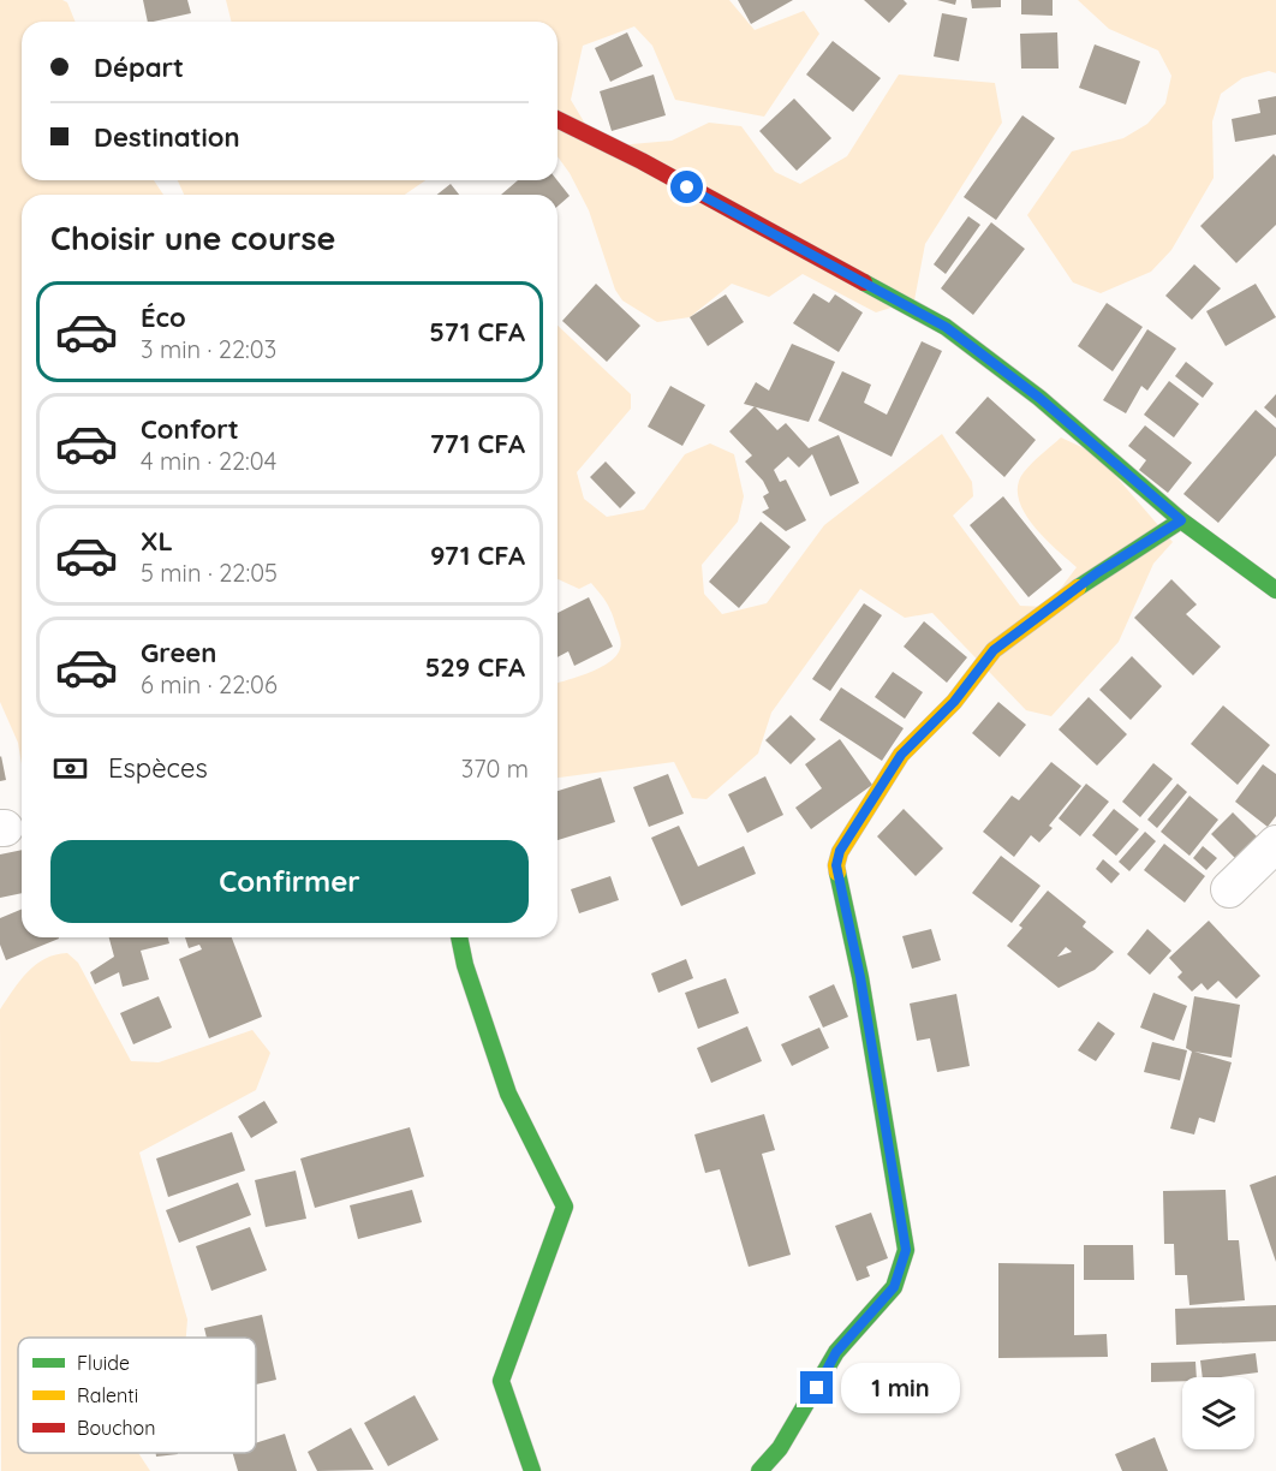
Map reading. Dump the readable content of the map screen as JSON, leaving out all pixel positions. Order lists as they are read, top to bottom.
{
  "legend": ["Fluide", "Ralenti", "Bouchon"],
  "page": {
    "banner": ["Départ", "Destination"],
    "heading": "Choisir une course",
    "list": [
      {
        "name": "Éco",
        "note": "3 min · 22:03",
        "value": "571 CFA"
      },
      {
        "name": "Confort",
        "note": "4 min · 22:04",
        "value": "771 CFA"
      },
      {
        "name": "XL",
        "note": "5 min · 22:05",
        "value": "971 CFA"
      },
      {
        "name": "Green",
        "note": "6 min · 22:06",
        "value": "529 CFA"
      }
    ],
    "pay": ["Espèces", "370 m"],
    "buttons": "Confirmer",
    "bubble": "1 min"
  }
}
